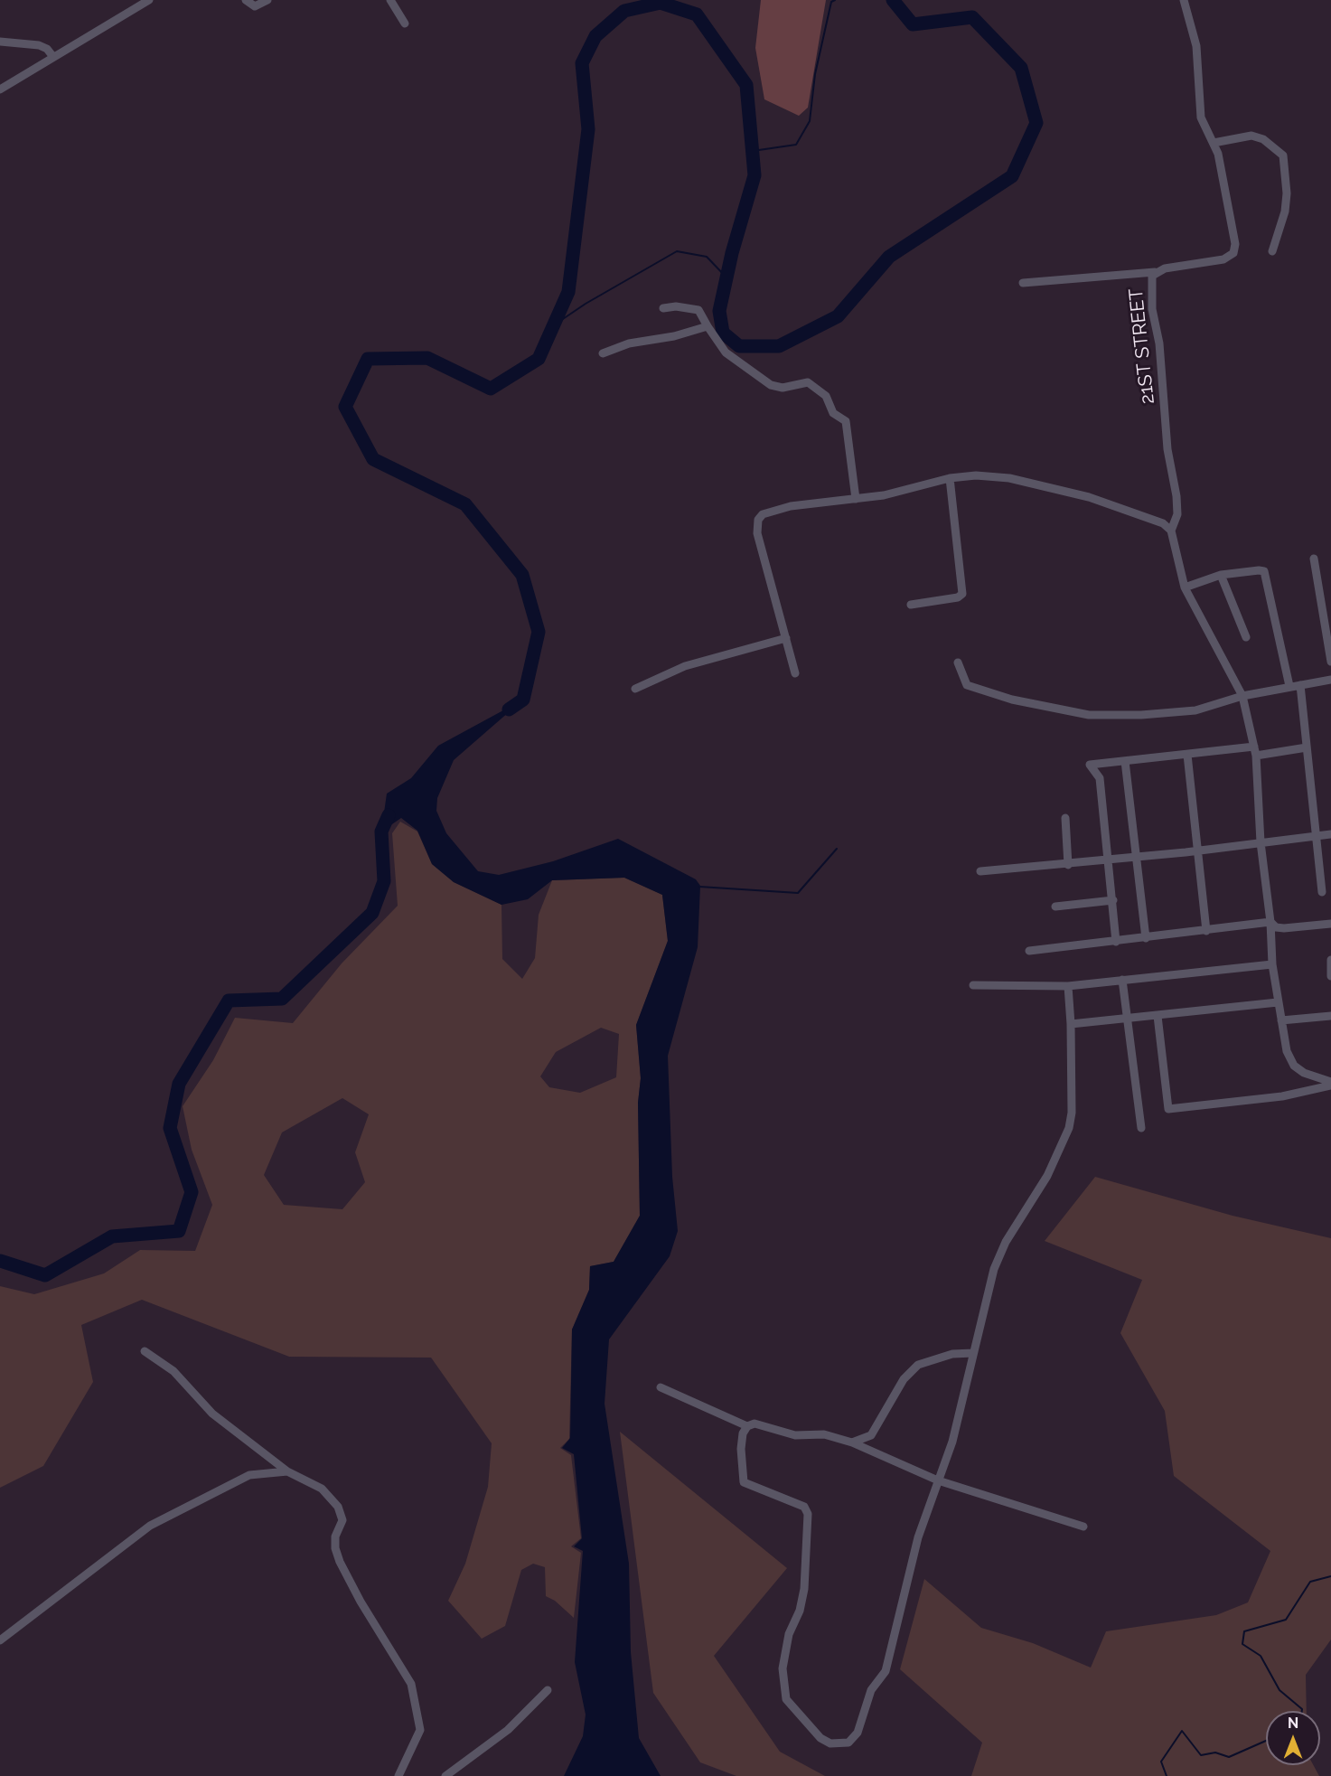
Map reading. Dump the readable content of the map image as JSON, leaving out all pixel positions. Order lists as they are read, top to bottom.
{
  "streets": {
    "street": ["21ST STREET"]
  },
  "north": "top"
}
